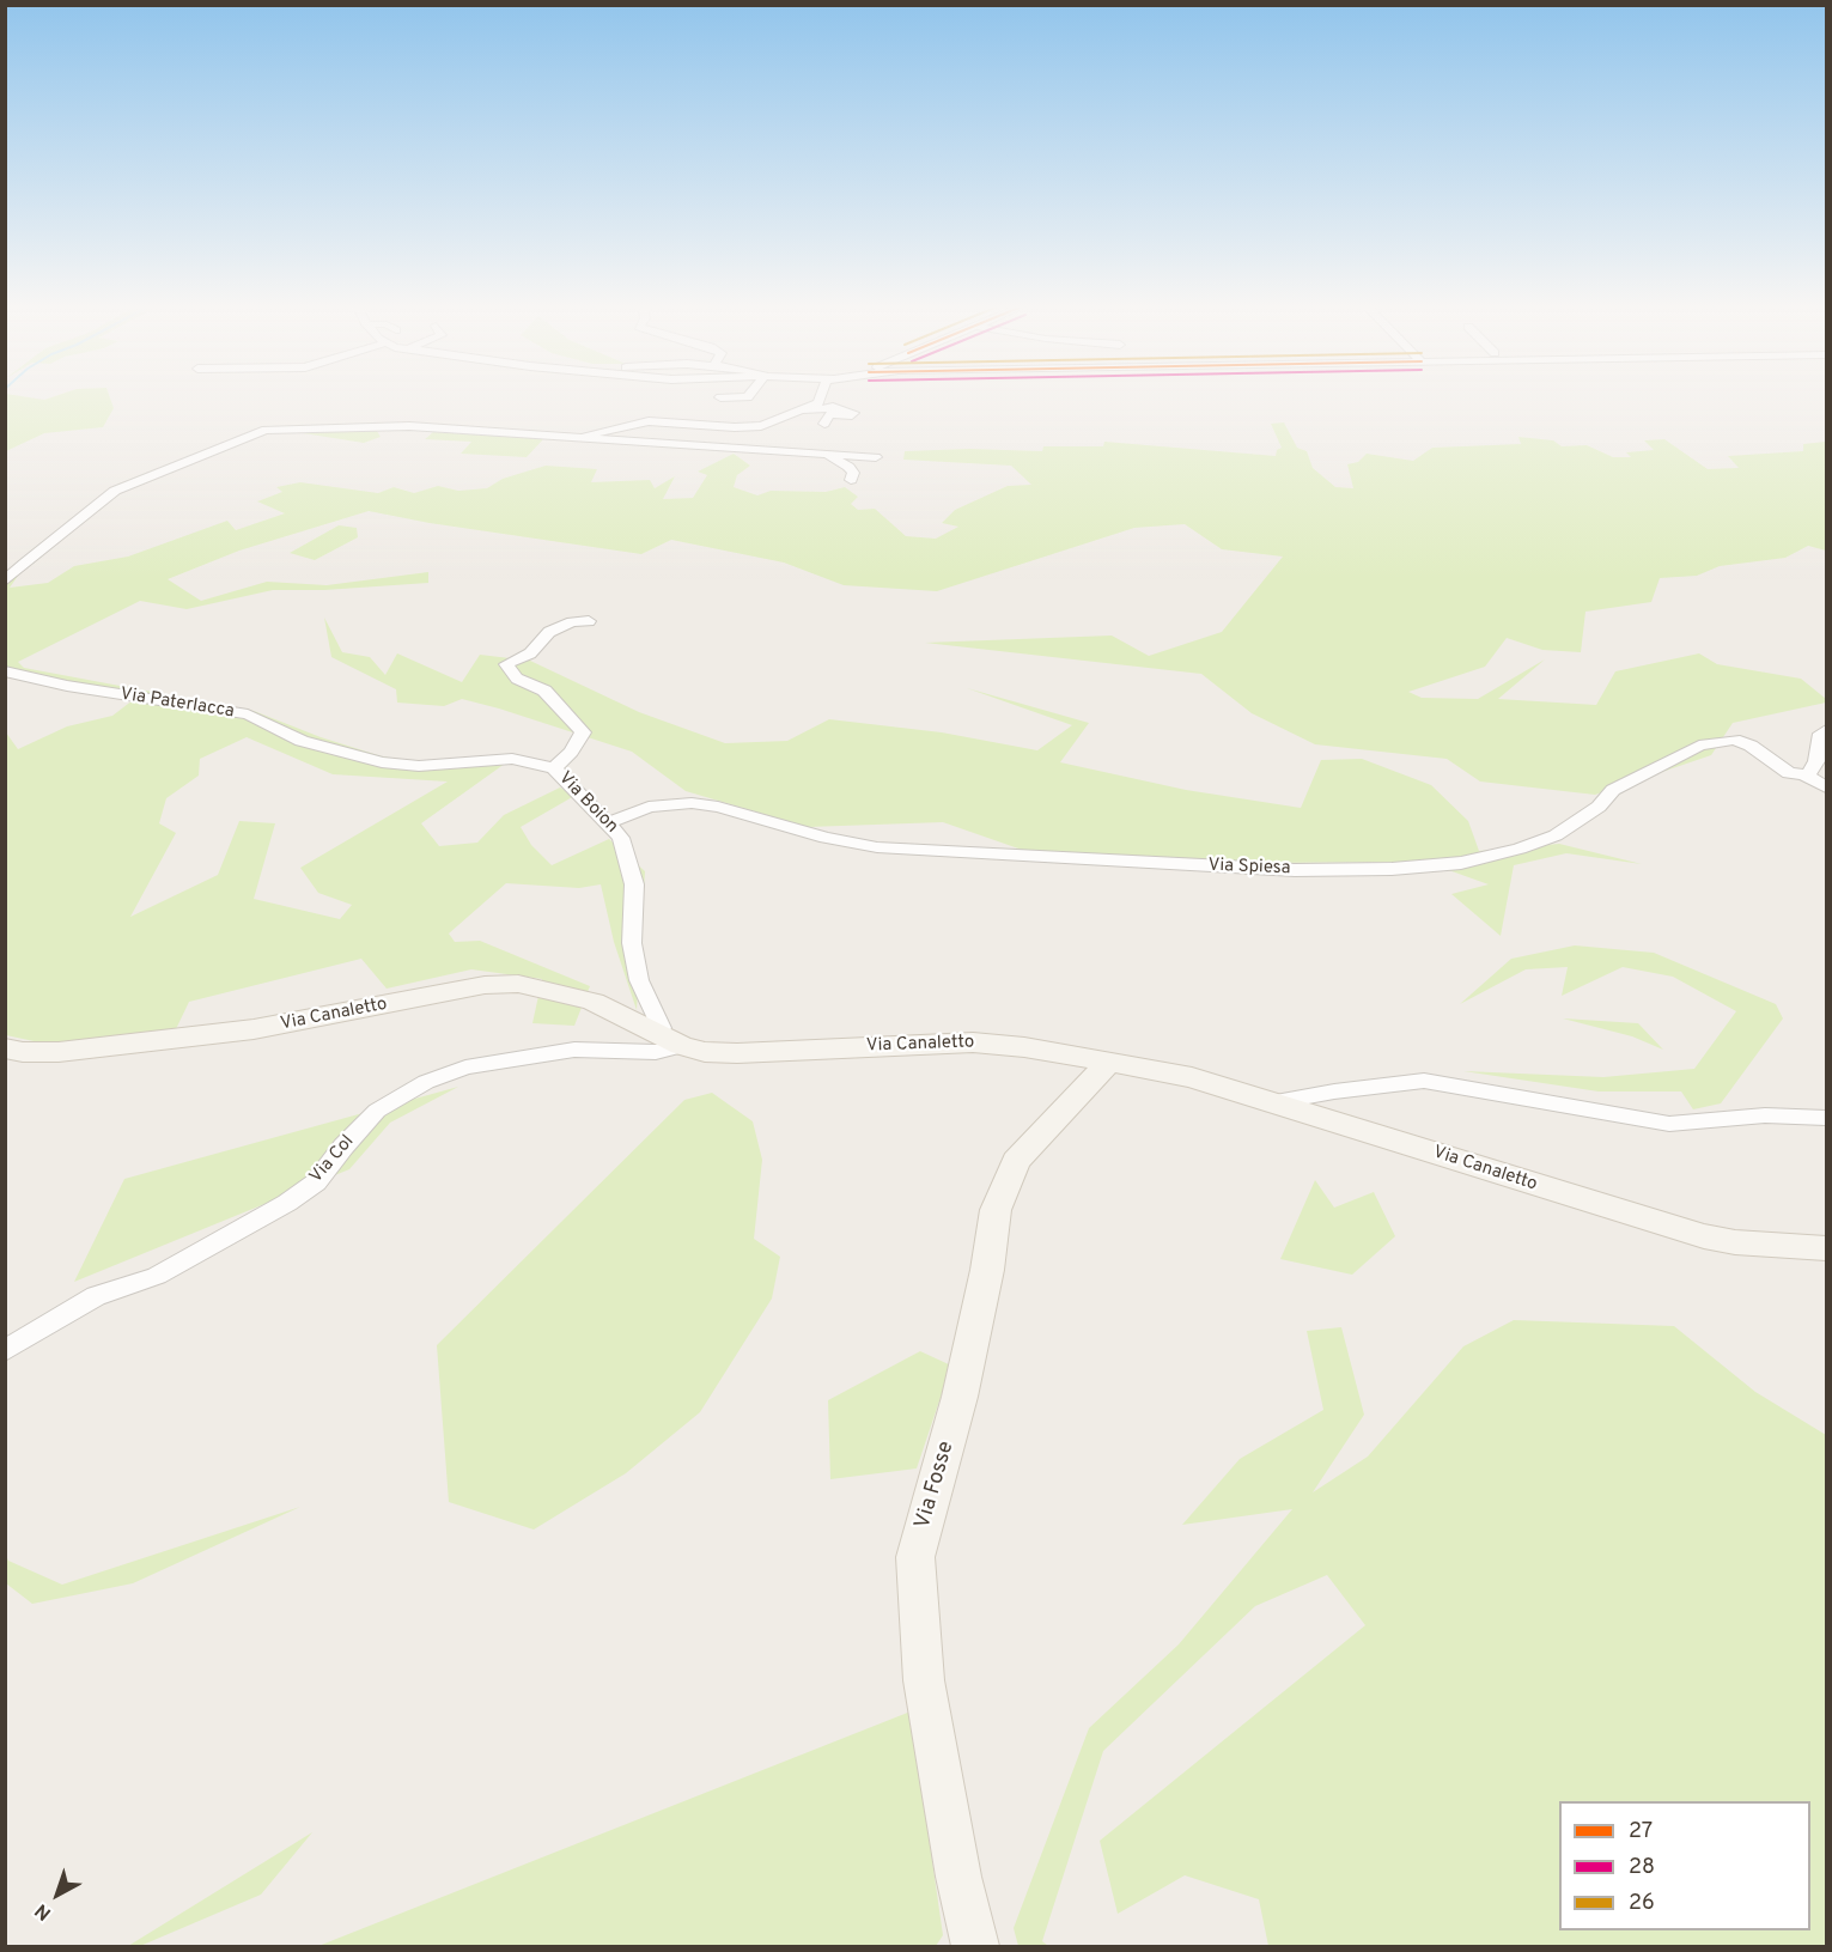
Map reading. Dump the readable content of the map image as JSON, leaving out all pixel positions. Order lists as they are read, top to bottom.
{
  "streets": {
    "street": [
      "Via Paterlacca",
      "Via Boion",
      "Via Spiesa",
      "Via Canaletto",
      "Via Col",
      "Via Fosse"
    ]
  },
  "crossings": [
    ["Via Paterlacca", "Via Boion"],
    ["Via Boion", "Via Spiesa"],
    ["Via Boion", "Via Canaletto"],
    ["Via Boion", "Via Col"],
    ["Via Canaletto", "Via Col"],
    ["Via Canaletto", "Via Fosse"]
  ],
  "legend": ["27", "28", "26"],
  "north": "bottom left"
}
